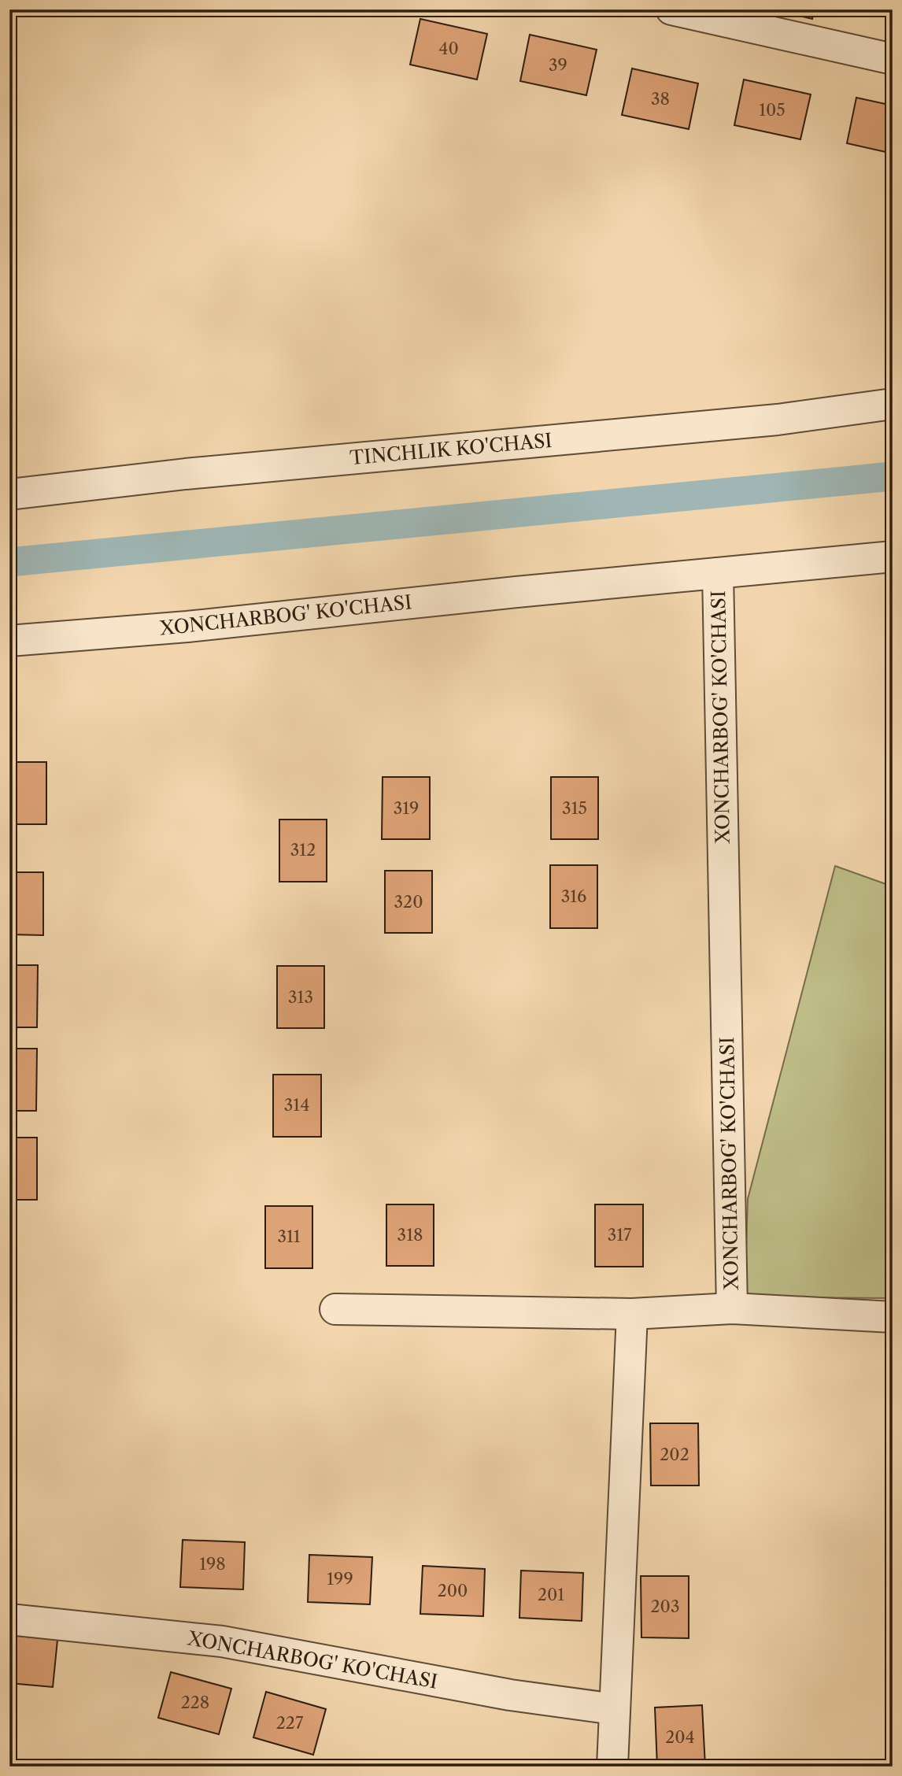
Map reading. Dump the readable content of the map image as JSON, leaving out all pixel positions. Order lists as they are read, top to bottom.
{
  "streets": {
    "street": ["TINCHLIK KO'CHASI", "XONCHARBOG' KO'CHASI"]
  },
  "house_numbers": [
    "40",
    "39",
    "38",
    "105",
    "319",
    "315",
    "312",
    "316",
    "320",
    "313",
    "314",
    "318",
    "317",
    "311",
    "202",
    "198",
    "199",
    "200",
    "201",
    "203",
    "228",
    "227",
    "204"
  ]
}
